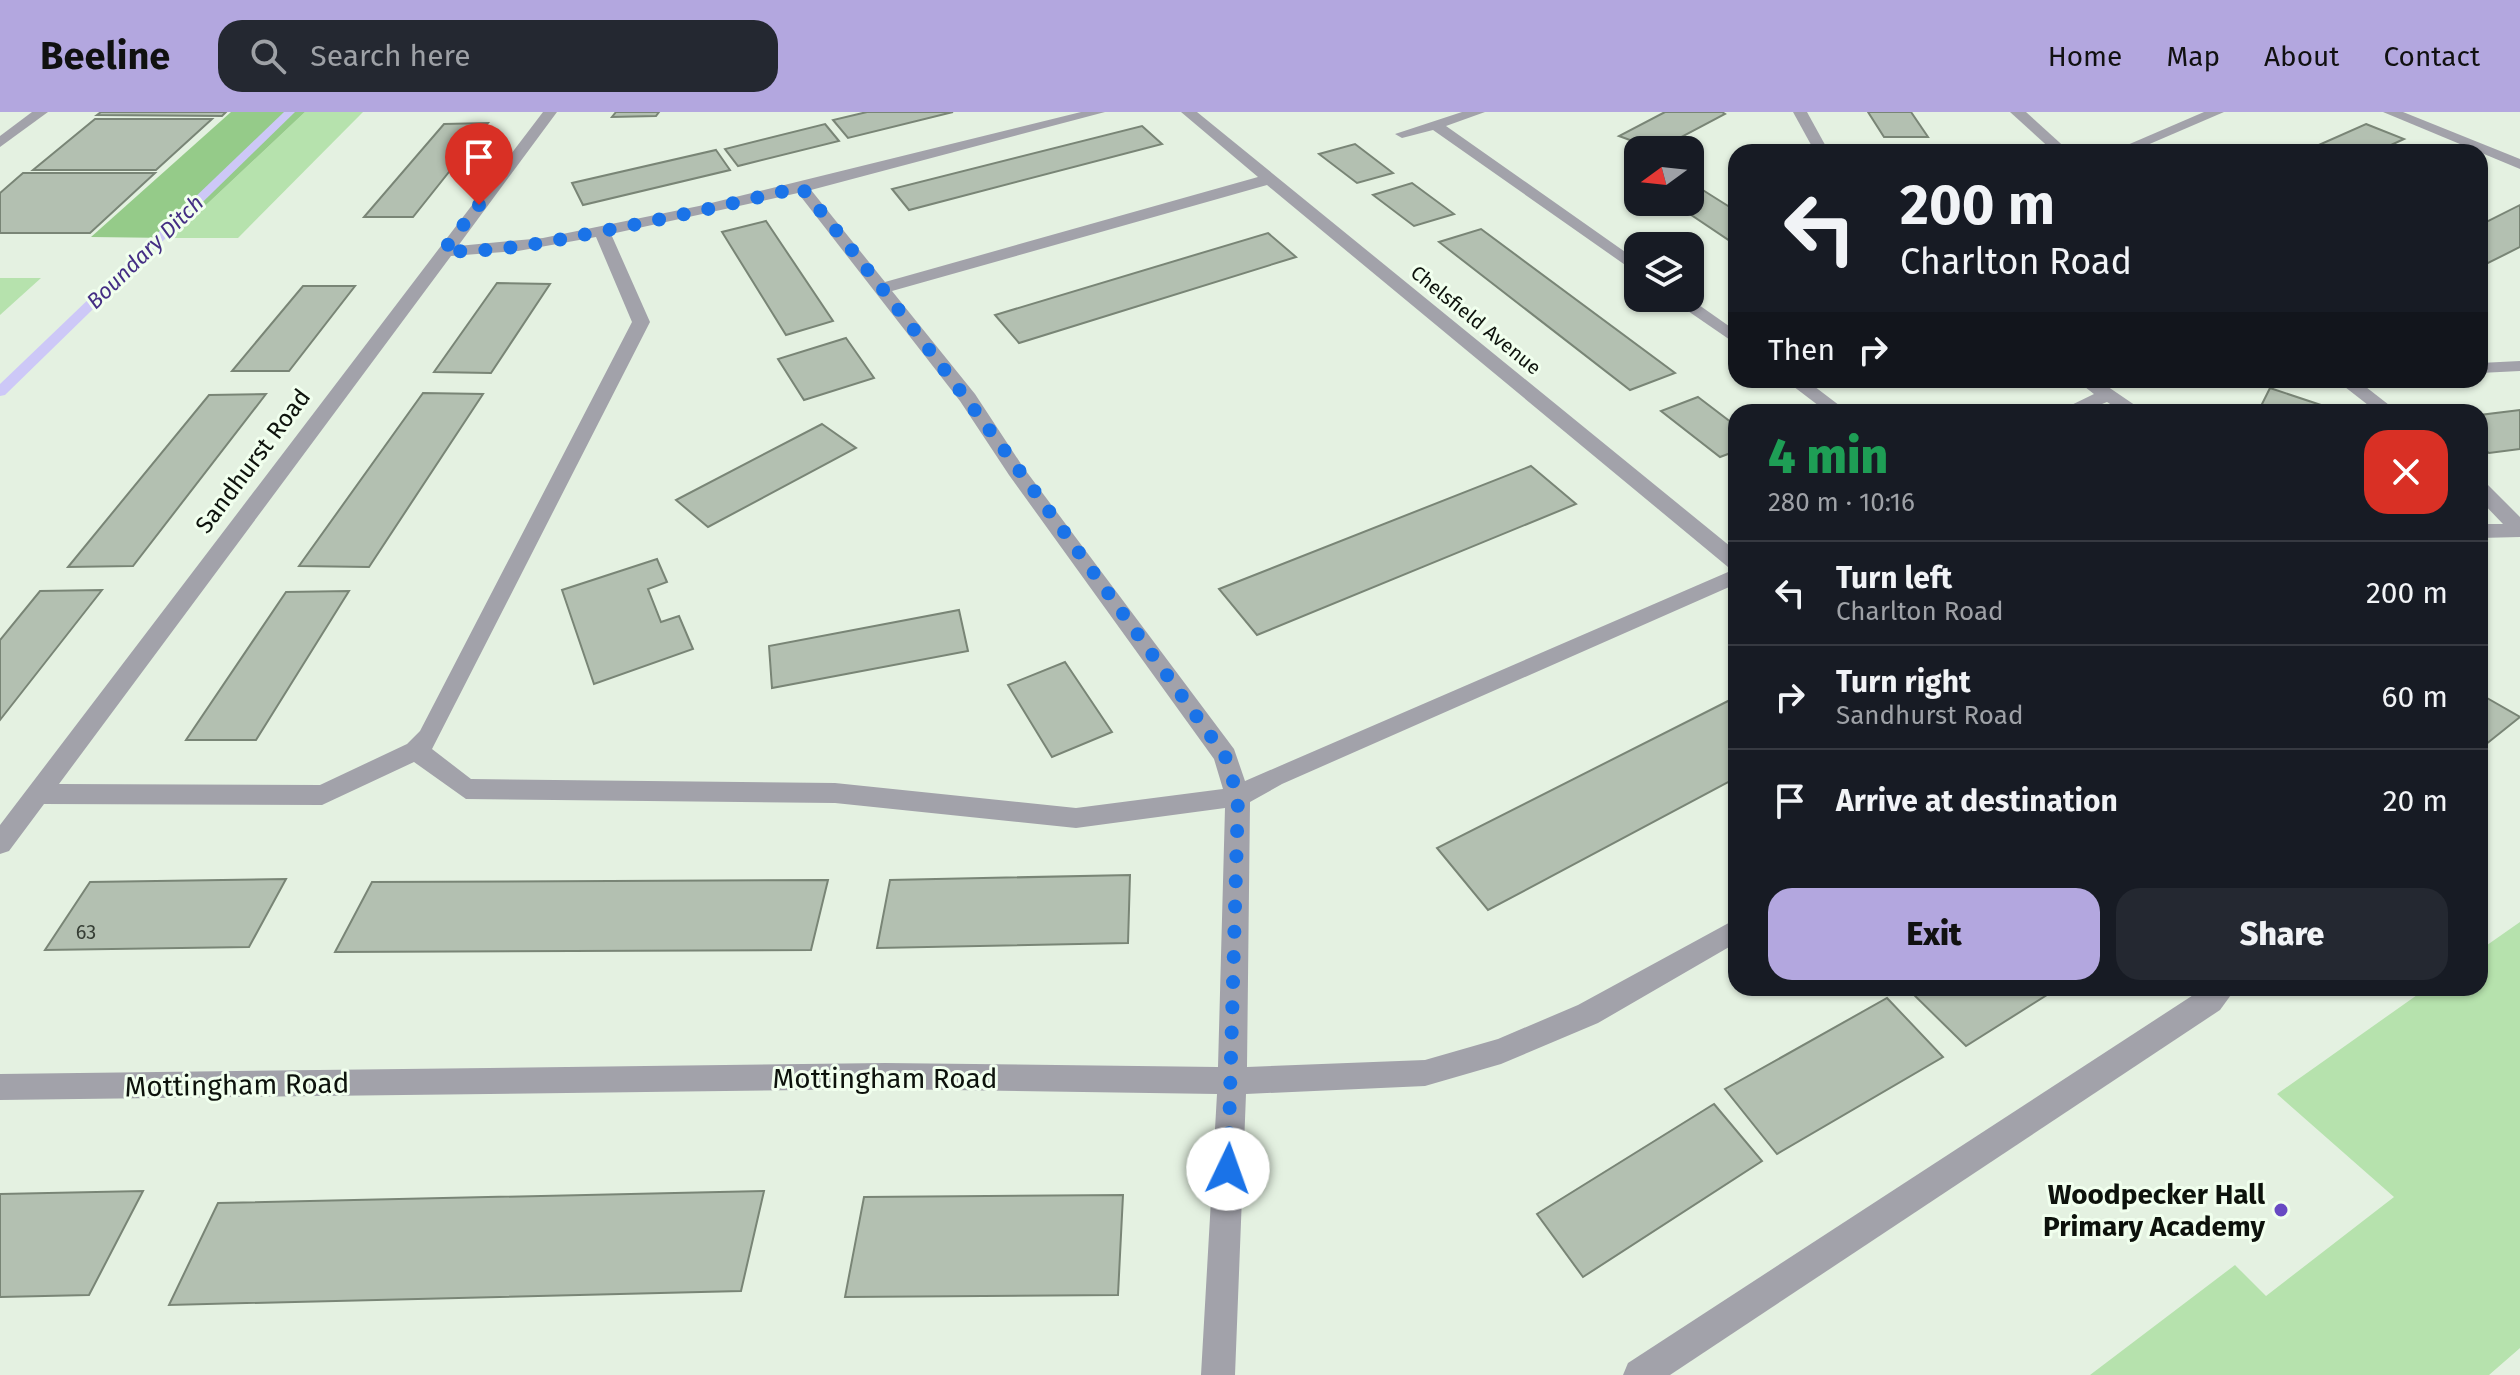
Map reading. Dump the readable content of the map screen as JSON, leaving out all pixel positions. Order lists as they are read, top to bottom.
{
  "streets": {
    "street": ["Chelsfield Avenue", "Sandhurst Road", "Mottingham Road"]
  },
  "water": ["Boundary Ditch"],
  "places": ["Woodpecker Hall Primary Academy"],
  "house_numbers": ["63"],
  "north": "left",
  "page": {
    "header": "Beeline",
    "search": "Search here",
    "nav": [
      "Home",
      "Map",
      "About",
      "Contact"
    ],
    "turn": ["200 m", "Charlton Road"],
    "then": "Then",
    "heading": ["4 min", "280 m · 10:16"],
    "list": [
      {
        "name": "Turn left",
        "note": "Charlton Road",
        "value": "200 m"
      },
      {
        "name": "Turn right",
        "note": "Sandhurst Road",
        "value": "60 m"
      },
      {
        "name": "Arrive at destination",
        "value": "20 m"
      }
    ],
    "buttons": ["Exit", "Share"]
  }
}
